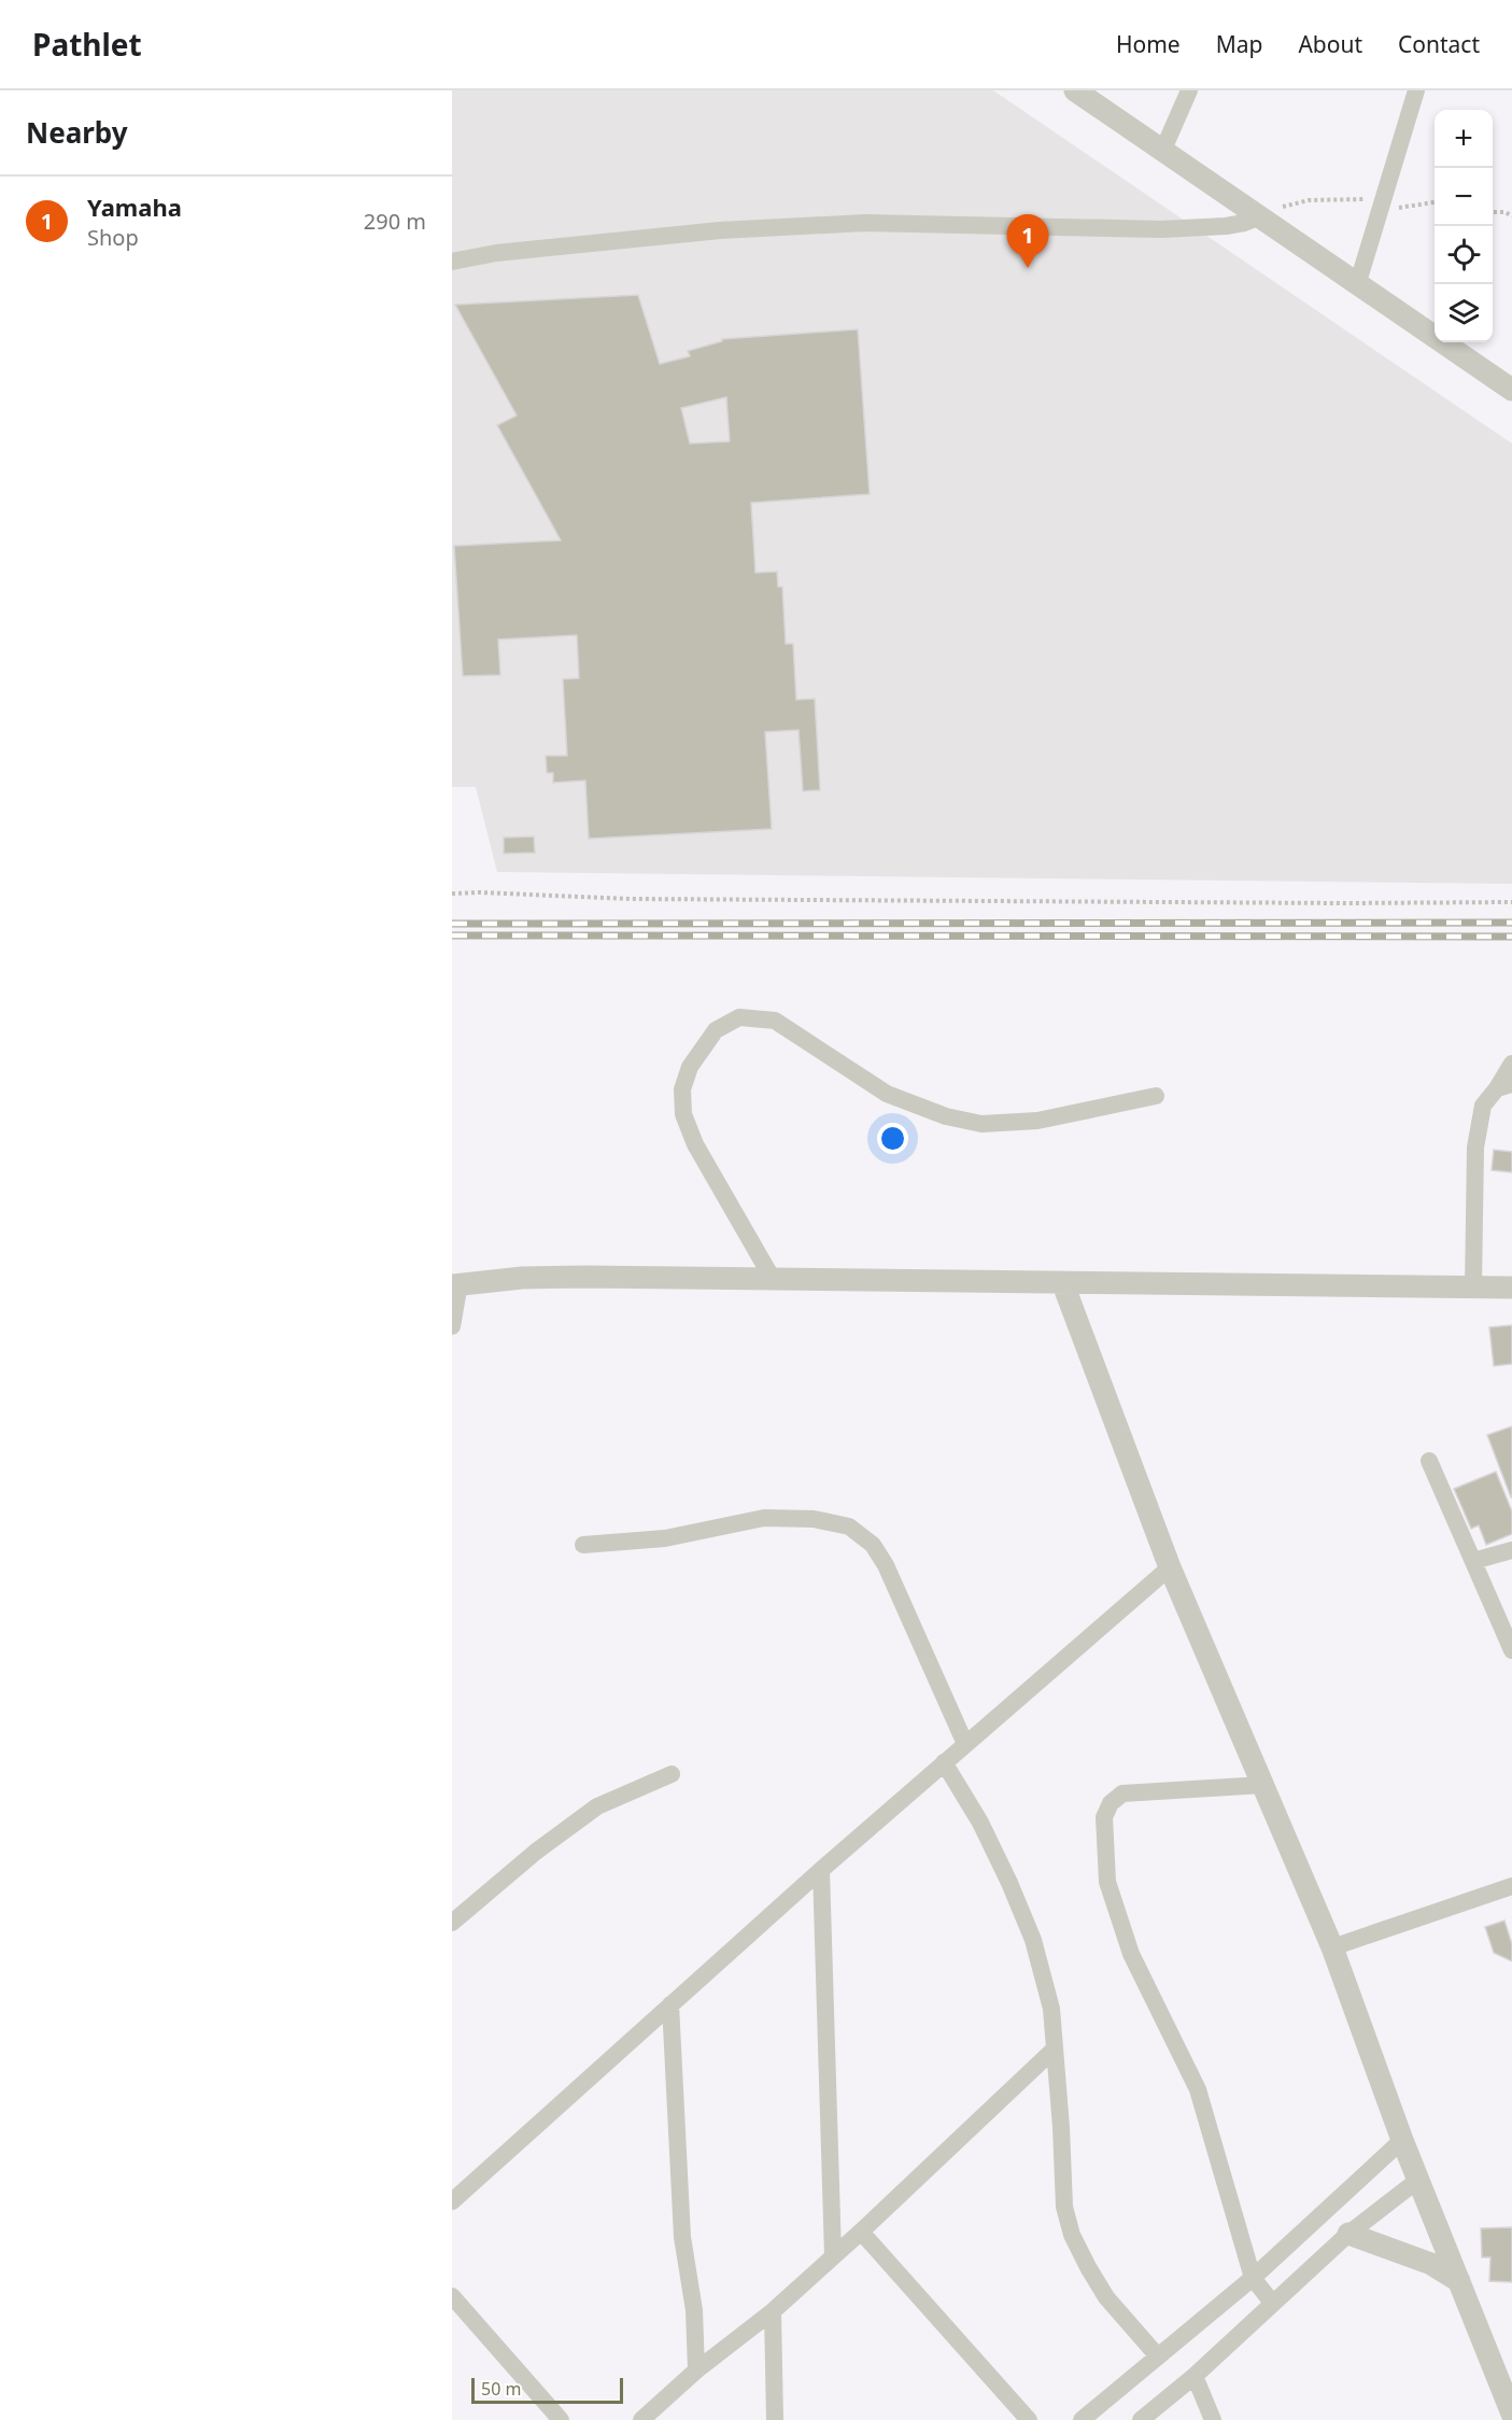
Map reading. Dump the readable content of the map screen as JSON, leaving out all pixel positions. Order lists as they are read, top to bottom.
{
  "scale_bar": "50 m",
  "page": {
    "header": "Pathlet",
    "nav": [
      "Home",
      "Map",
      "About",
      "Contact"
    ],
    "heading": "Nearby",
    "map_buttons": ["+", "−"],
    "list": [
      {
        "mark": "1",
        "name": "Yamaha",
        "note": "Shop",
        "value": "290 m"
      }
    ],
    "pins": "1",
    "scale": "50 m"
  }
}
